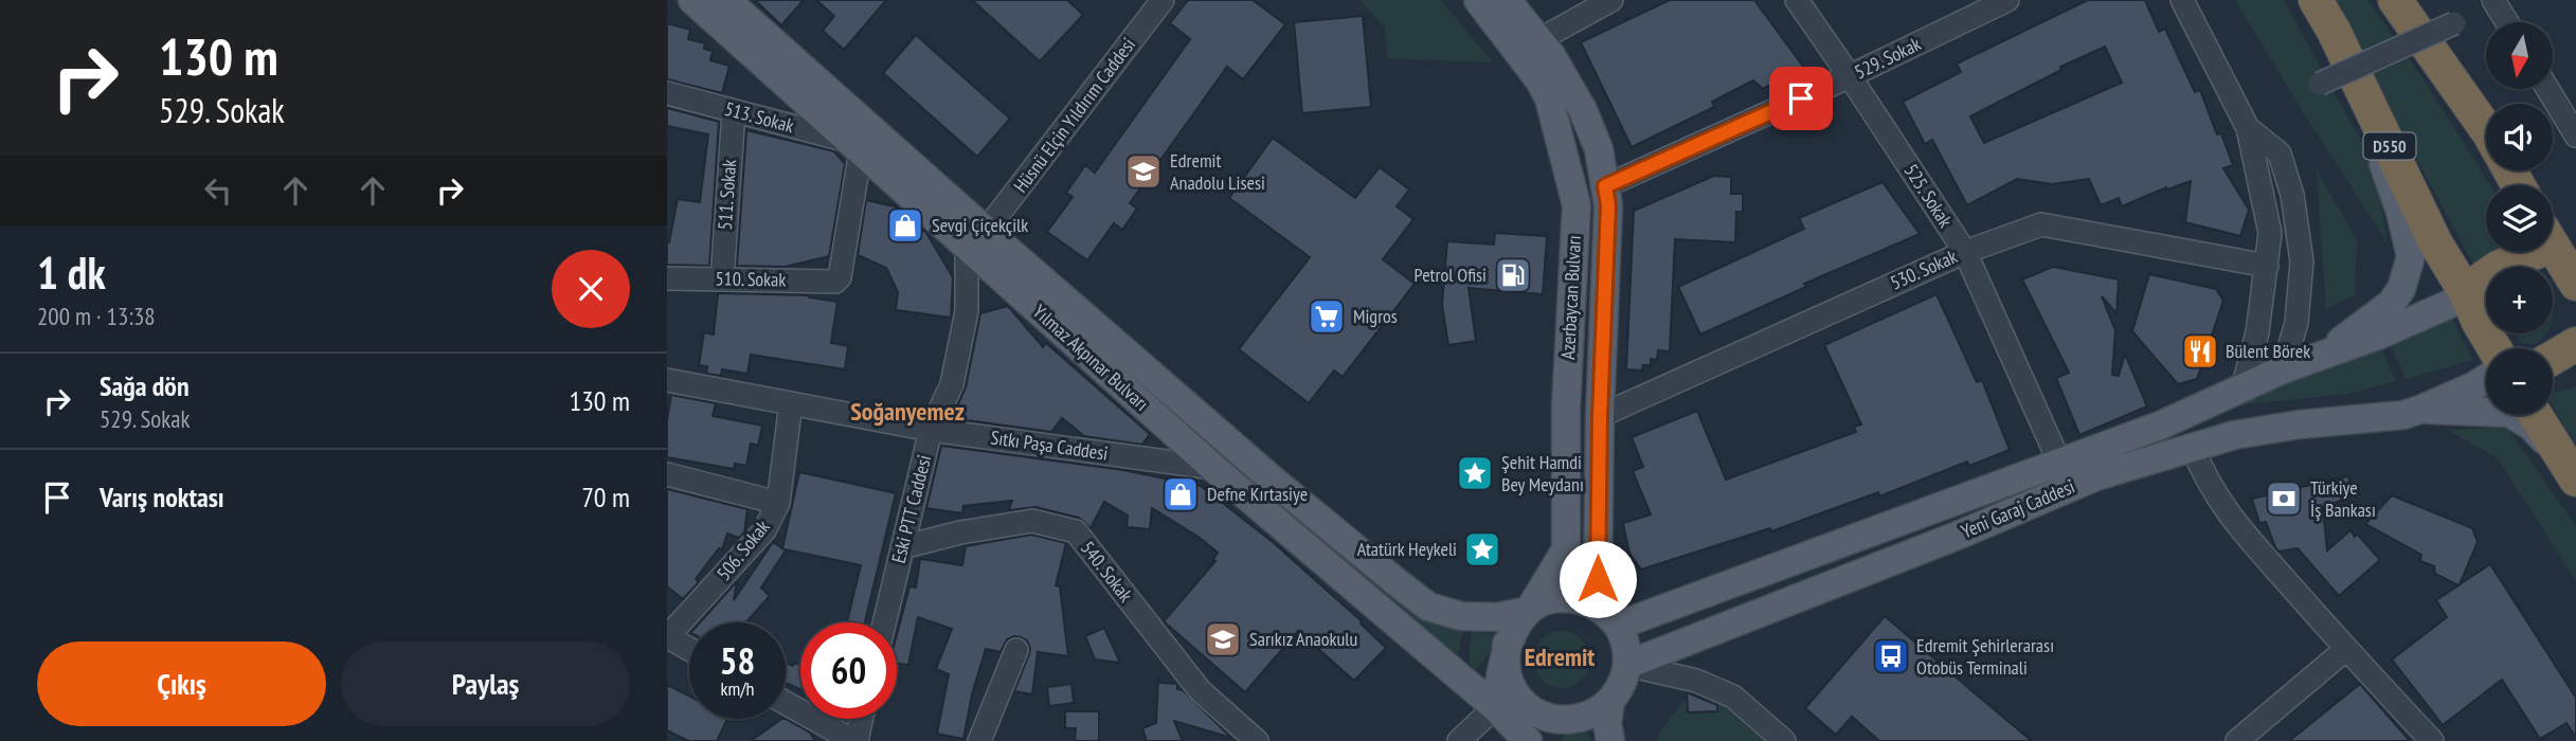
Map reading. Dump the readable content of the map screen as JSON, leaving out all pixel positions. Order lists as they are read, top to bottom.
{
  "streets": {
    "highway": ["D550"],
    "main road": ["Azerbaycan Bulvarı", "Yılmaz Akpınar Bulvarı", "Yeni Garaj Caddesi"],
    "street": [
      "529. Sokak",
      "Hüsnü Elçin Yıldırım Caddesi",
      "513. Sokak",
      "511. Sokak",
      "525. Sokak",
      "530. Sokak",
      "510. Sokak",
      "Sıtkı Paşa Caddesi",
      "Eski PTT Caddesi",
      "506. Sokak",
      "540. Sokak"
    ]
  },
  "crossings": [
    ["529. Sokak", "525. Sokak"],
    ["529. Sokak", "Azerbaycan Bulvarı"],
    ["Hüsnü Elçin Yıldırım Caddesi", "Yılmaz Akpınar Bulvarı"],
    ["Hüsnü Elçin Yıldırım Caddesi", "Eski PTT Caddesi"],
    ["513. Sokak", "511. Sokak"],
    ["513. Sokak", "510. Sokak"],
    ["513. Sokak", "Yılmaz Akpınar Bulvarı"],
    ["511. Sokak", "510. Sokak"],
    ["525. Sokak", "530. Sokak"],
    ["525. Sokak", "Yeni Garaj Caddesi"],
    ["530. Sokak", "Azerbaycan Bulvarı"],
    ["510. Sokak", "Yılmaz Akpınar Bulvarı"],
    ["Azerbaycan Bulvarı", "Yılmaz Akpınar Bulvarı"],
    ["Azerbaycan Bulvarı", "Yeni Garaj Caddesi"],
    ["Yılmaz Akpınar Bulvarı", "Sıtkı Paşa Caddesi"],
    ["Yılmaz Akpınar Bulvarı", "Eski PTT Caddesi"],
    ["Yılmaz Akpınar Bulvarı", "Yeni Garaj Caddesi"],
    ["Sıtkı Paşa Caddesi", "Eski PTT Caddesi"],
    ["Sıtkı Paşa Caddesi", "506. Sokak"],
    ["Eski PTT Caddesi", "540. Sokak"]
  ],
  "districts": ["Soğanyemez", "Edremit"],
  "places": {
    "school or university": ["Edremit Anadolu Lisesi", "Sarıkız Anaokulu"],
    "shop": ["Sevgi Çiçekçilk", "Defne Kırtasiye"],
    "fuel station": ["Petrol Ofisi"],
    "supermarket": ["Migros"],
    "restaurant": ["Bülent Börek"],
    "place": ["Şehit Hamdi Bey Meydanı", "Atatürk Heykeli"],
    "bank": ["Türkiye İş Bankası"],
    "bus stop": ["Edremit Şehirlerarası Otobüs Terminali"]
  },
  "north": "bottom",
  "page": {
    "turn": ["130 m", "529. Sokak"],
    "map_buttons": ["+", "−"],
    "heading": ["1 dk", "200 m · 13:38"],
    "list": [
      {
        "name": "Sağa dön",
        "note": "529. Sokak",
        "value": "130 m"
      },
      {
        "name": "Varış noktası",
        "value": "70 m"
      }
    ],
    "speed": "58 km/h",
    "limit": "60",
    "buttons": ["Çıkış", "Paylaş"]
  }
}
